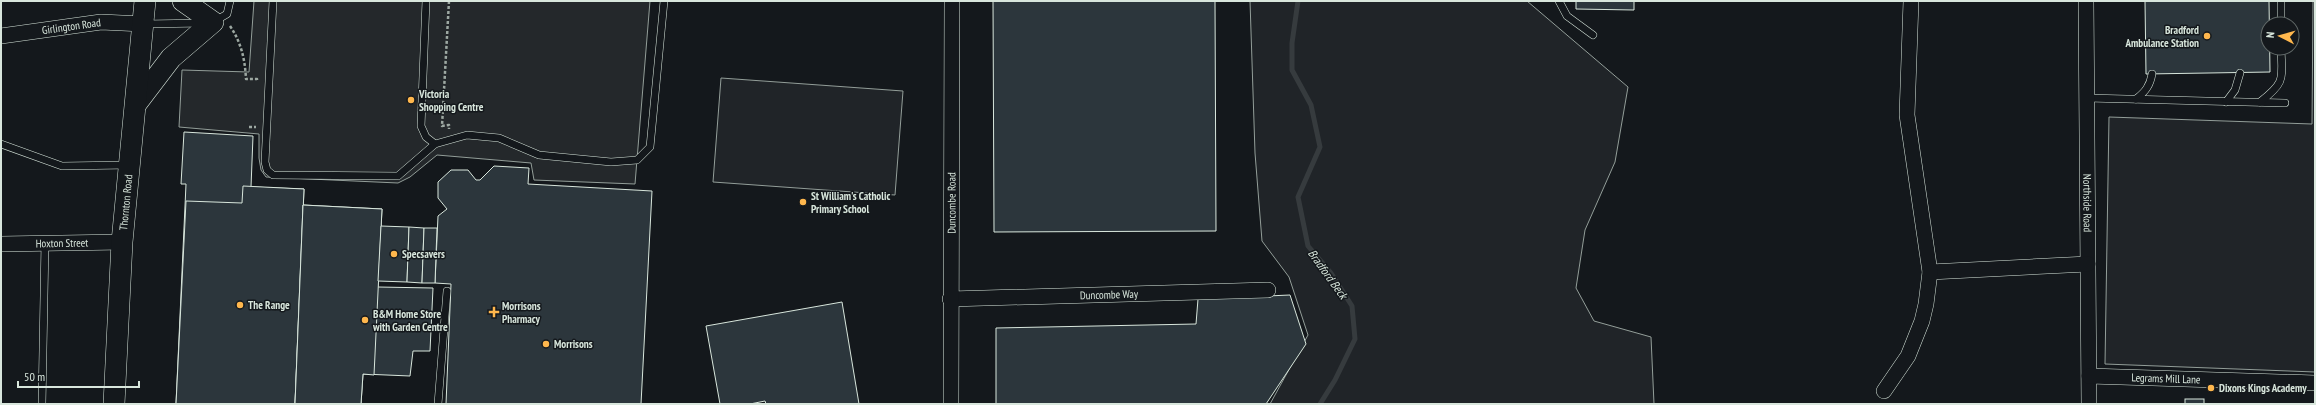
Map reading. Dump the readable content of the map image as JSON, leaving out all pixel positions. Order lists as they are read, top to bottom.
{
  "streets": {
    "main road": ["Thornton Road"],
    "street": [
      "Girlington Road",
      "Northside Road",
      "Duncombe Road",
      "Hoxton Street",
      "Duncombe Way",
      "Legrams Mill Lane"
    ]
  },
  "crossings": [
    ["Girlington Road", "Thornton Road"],
    ["Thornton Road", "Hoxton Street"],
    ["Northside Road", "Legrams Mill Lane"],
    ["Duncombe Road", "Duncombe Way"]
  ],
  "water": ["Bradford Beck"],
  "places": {
    "other": [
      "Bradford Ambulance Station",
      "Victoria Shopping Centre",
      "St William's Catholic Primary School",
      "Specsavers",
      "The Range",
      "B&M Home Store with Garden Centre",
      "Morrisons",
      "Dixons Kings Academy"
    ],
    "health": ["Morrisons Pharmacy"]
  },
  "scale_bar": "50 m",
  "north": "left"
}
